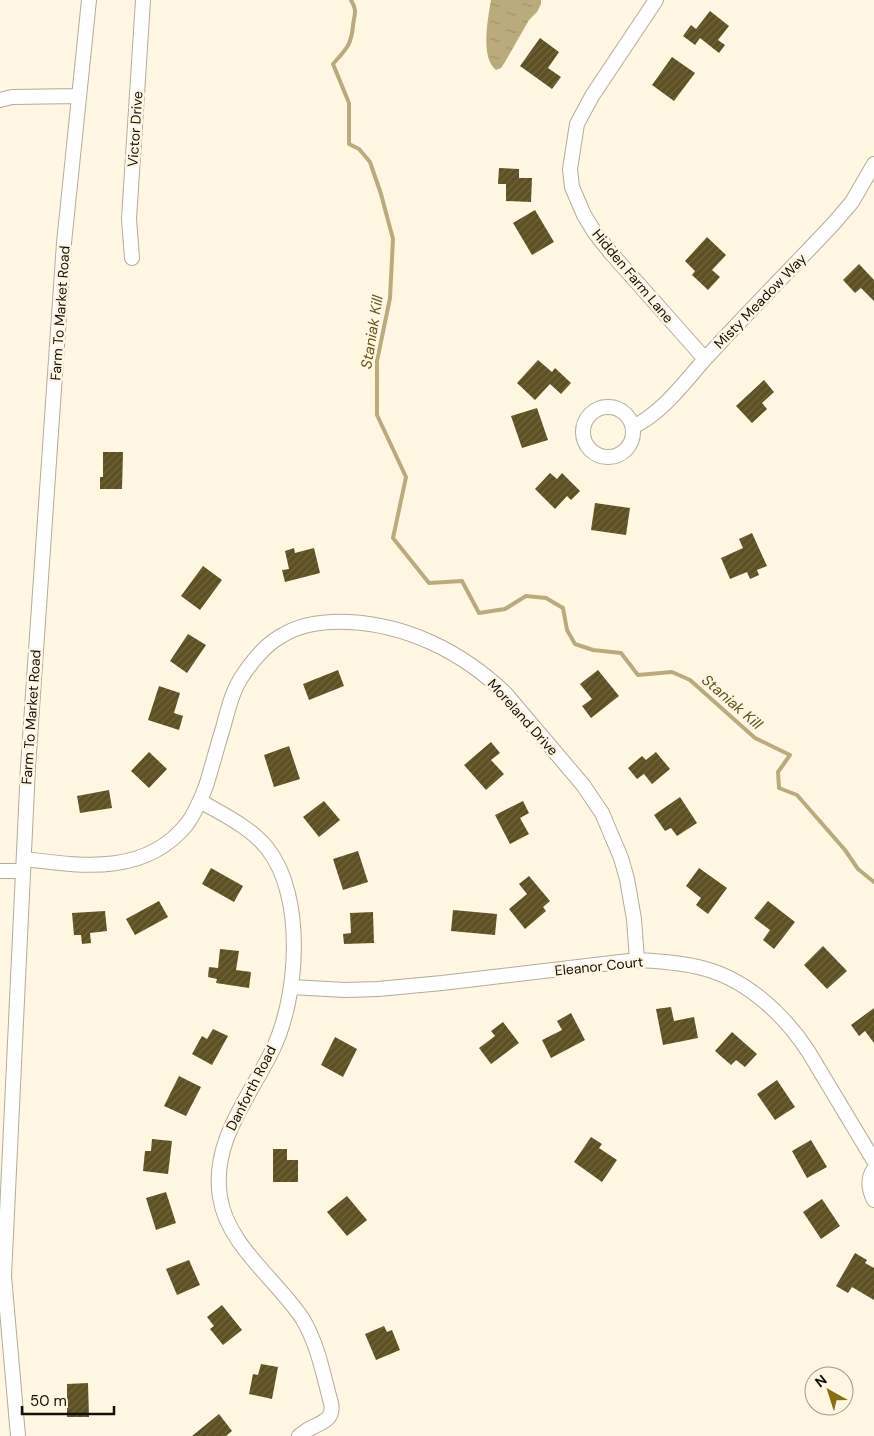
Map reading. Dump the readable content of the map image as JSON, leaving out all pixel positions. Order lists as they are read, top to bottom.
{
  "streets": {
    "street": [
      "Victor Drive",
      "Hidden Farm Lane",
      "Misty Meadow Way",
      "Farm To Market Road",
      "Moreland Drive",
      "Eleanor Court",
      "Danforth Road"
    ]
  },
  "crossings": [
    ["Hidden Farm Lane", "Misty Meadow Way"],
    ["Farm To Market Road", "Moreland Drive"],
    ["Moreland Drive", "Eleanor Court"],
    ["Moreland Drive", "Danforth Road"],
    ["Eleanor Court", "Danforth Road"]
  ],
  "water": ["Staniak Kill"],
  "scale_bar": "50 m",
  "north": "top left"
}
